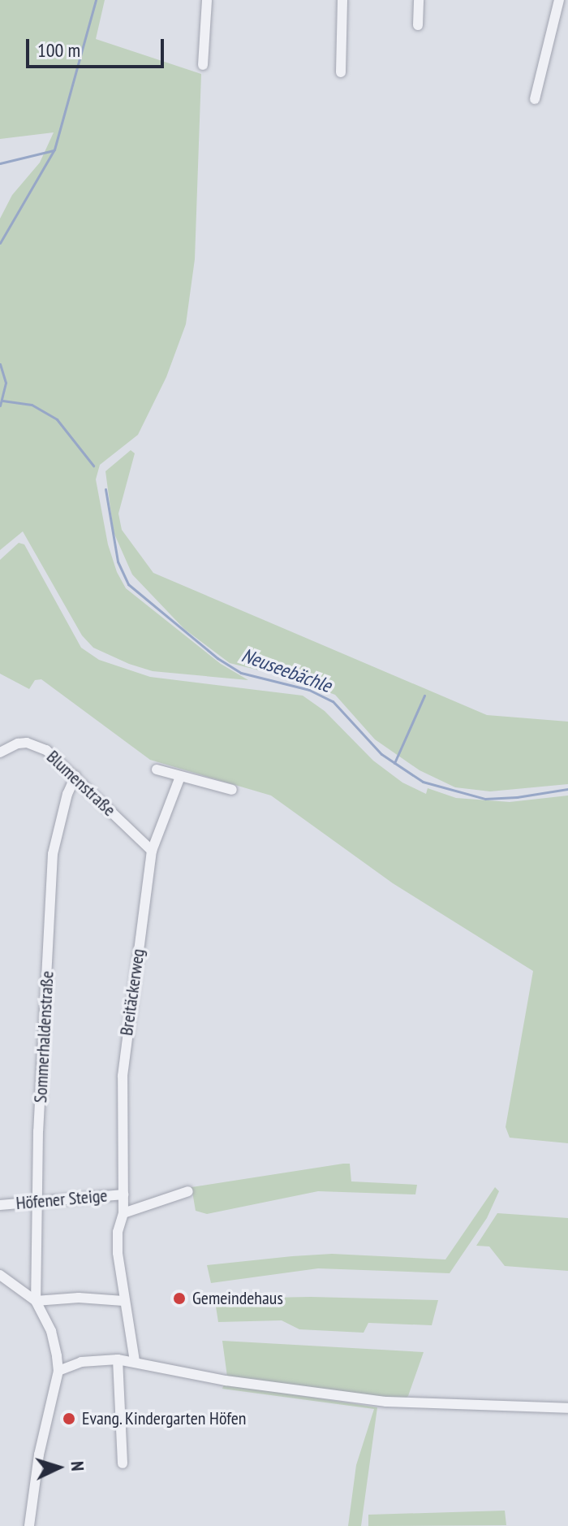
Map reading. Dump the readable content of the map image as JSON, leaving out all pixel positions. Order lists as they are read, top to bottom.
{
  "streets": {
    "street": [
      "Blumenstraße",
      "Breitäckerweg",
      "Sommerhaldenstraße",
      "Höfener Steige"
    ]
  },
  "crossings": [
    ["Blumenstraße", "Breitäckerweg"],
    ["Blumenstraße", "Sommerhaldenstraße"],
    ["Breitäckerweg", "Höfener Steige"],
    ["Sommerhaldenstraße", "Höfener Steige"]
  ],
  "water": ["Neuseebächle"],
  "places": ["Gemeindehaus", "Evang. Kindergarten Höfen"],
  "scale_bar": "100 m",
  "north": "right"
}
